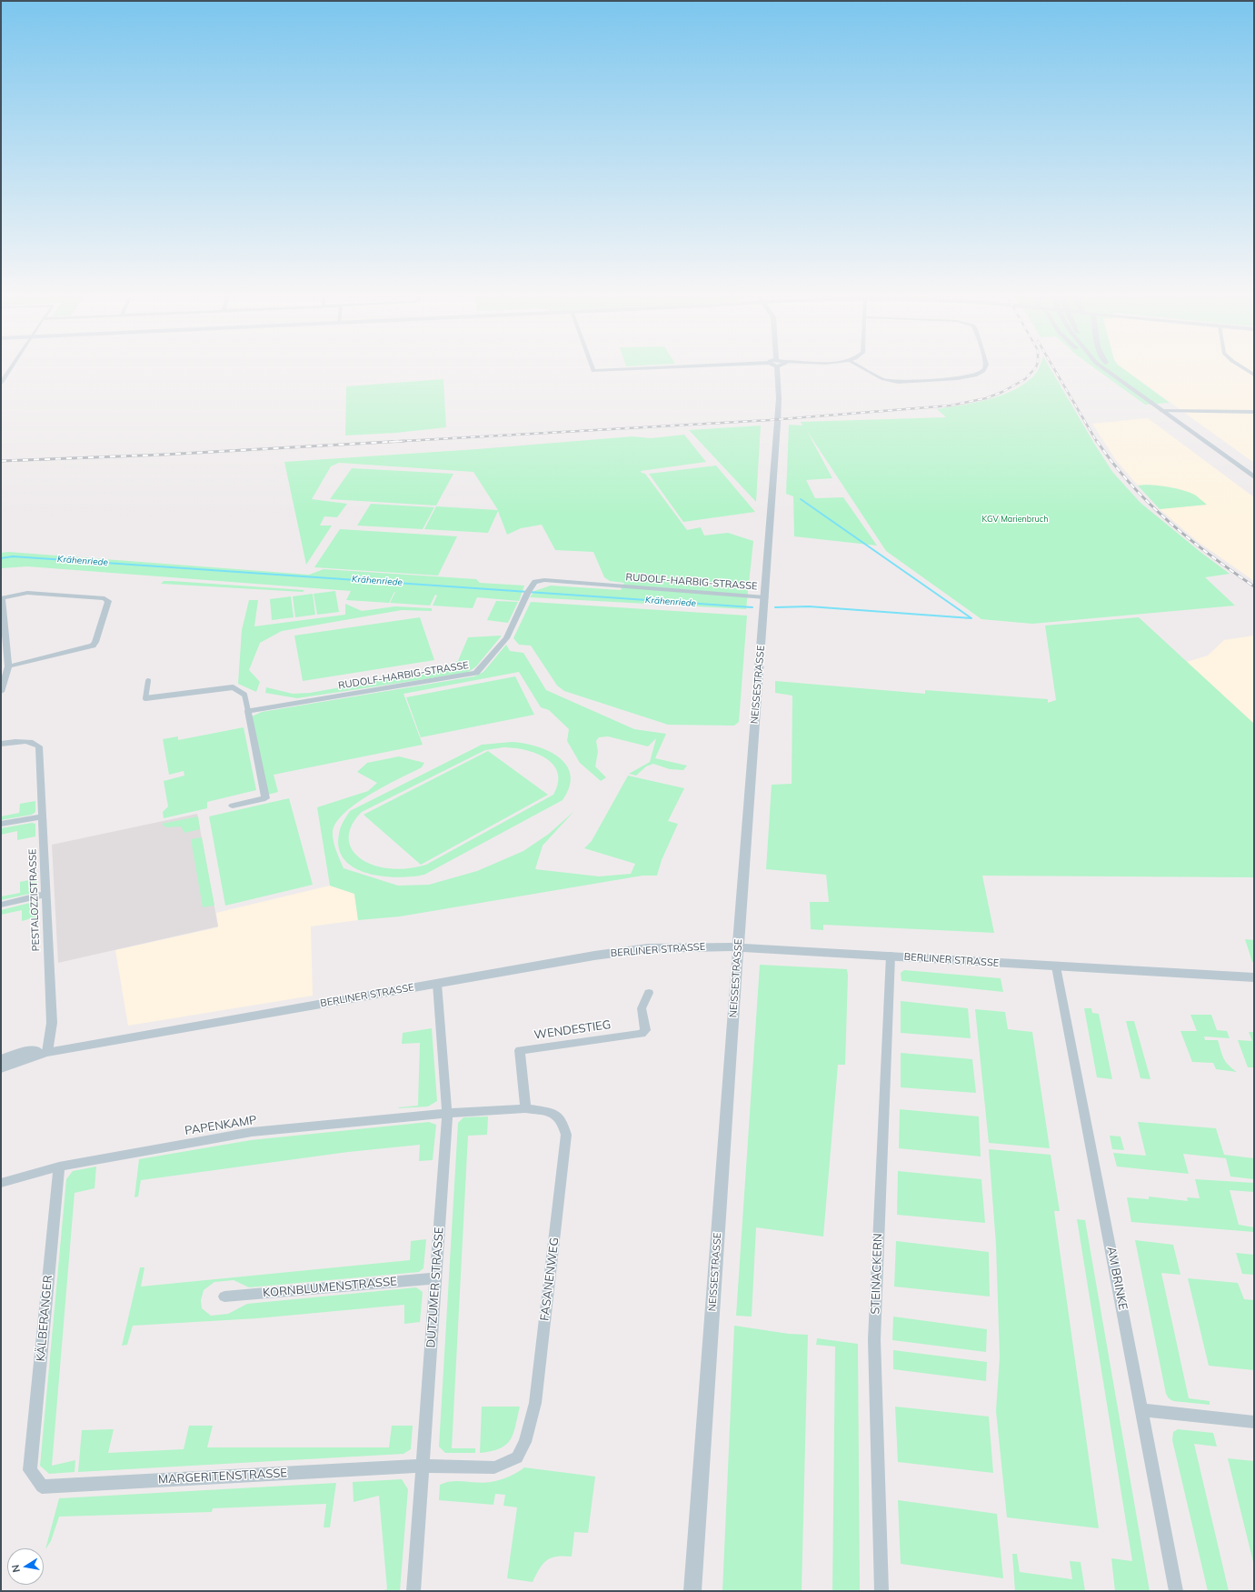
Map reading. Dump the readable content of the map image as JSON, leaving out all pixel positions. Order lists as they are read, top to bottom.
{
  "streets": {
    "street": [
      "RUDOLF-HARBIG-STRASSE",
      "NEISSESTRASSE",
      "PESTALOZZISTRASSE",
      "BERLINER STRASSE",
      "WENDESTIEG",
      "PAPENKAMP",
      "STEINACKERN",
      "AM BRINKE",
      "FASANENWEG",
      "KORNBLUMENSTRASSE",
      "DUTZUMER STRASSE",
      "KÄLBERANGER",
      "MARGERITENSTRASSE"
    ]
  },
  "crossings": [
    ["RUDOLF-HARBIG-STRASSE", "NEISSESTRASSE"],
    ["NEISSESTRASSE", "BERLINER STRASSE"],
    ["PESTALOZZISTRASSE", "BERLINER STRASSE"],
    ["BERLINER STRASSE", "STEINACKERN"],
    ["BERLINER STRASSE", "AM BRINKE"],
    ["BERLINER STRASSE", "DUTZUMER STRASSE"],
    ["WENDESTIEG", "FASANENWEG"],
    ["PAPENKAMP", "FASANENWEG"],
    ["PAPENKAMP", "DUTZUMER STRASSE"],
    ["PAPENKAMP", "KÄLBERANGER"],
    ["FASANENWEG", "DUTZUMER STRASSE"],
    ["FASANENWEG", "MARGERITENSTRASSE"],
    ["KORNBLUMENSTRASSE", "DUTZUMER STRASSE"],
    ["DUTZUMER STRASSE", "MARGERITENSTRASSE"],
    ["KÄLBERANGER", "MARGERITENSTRASSE"]
  ],
  "water": ["Krähenriede"],
  "parks": ["KGV Marienbruch"],
  "north": "left"
}
